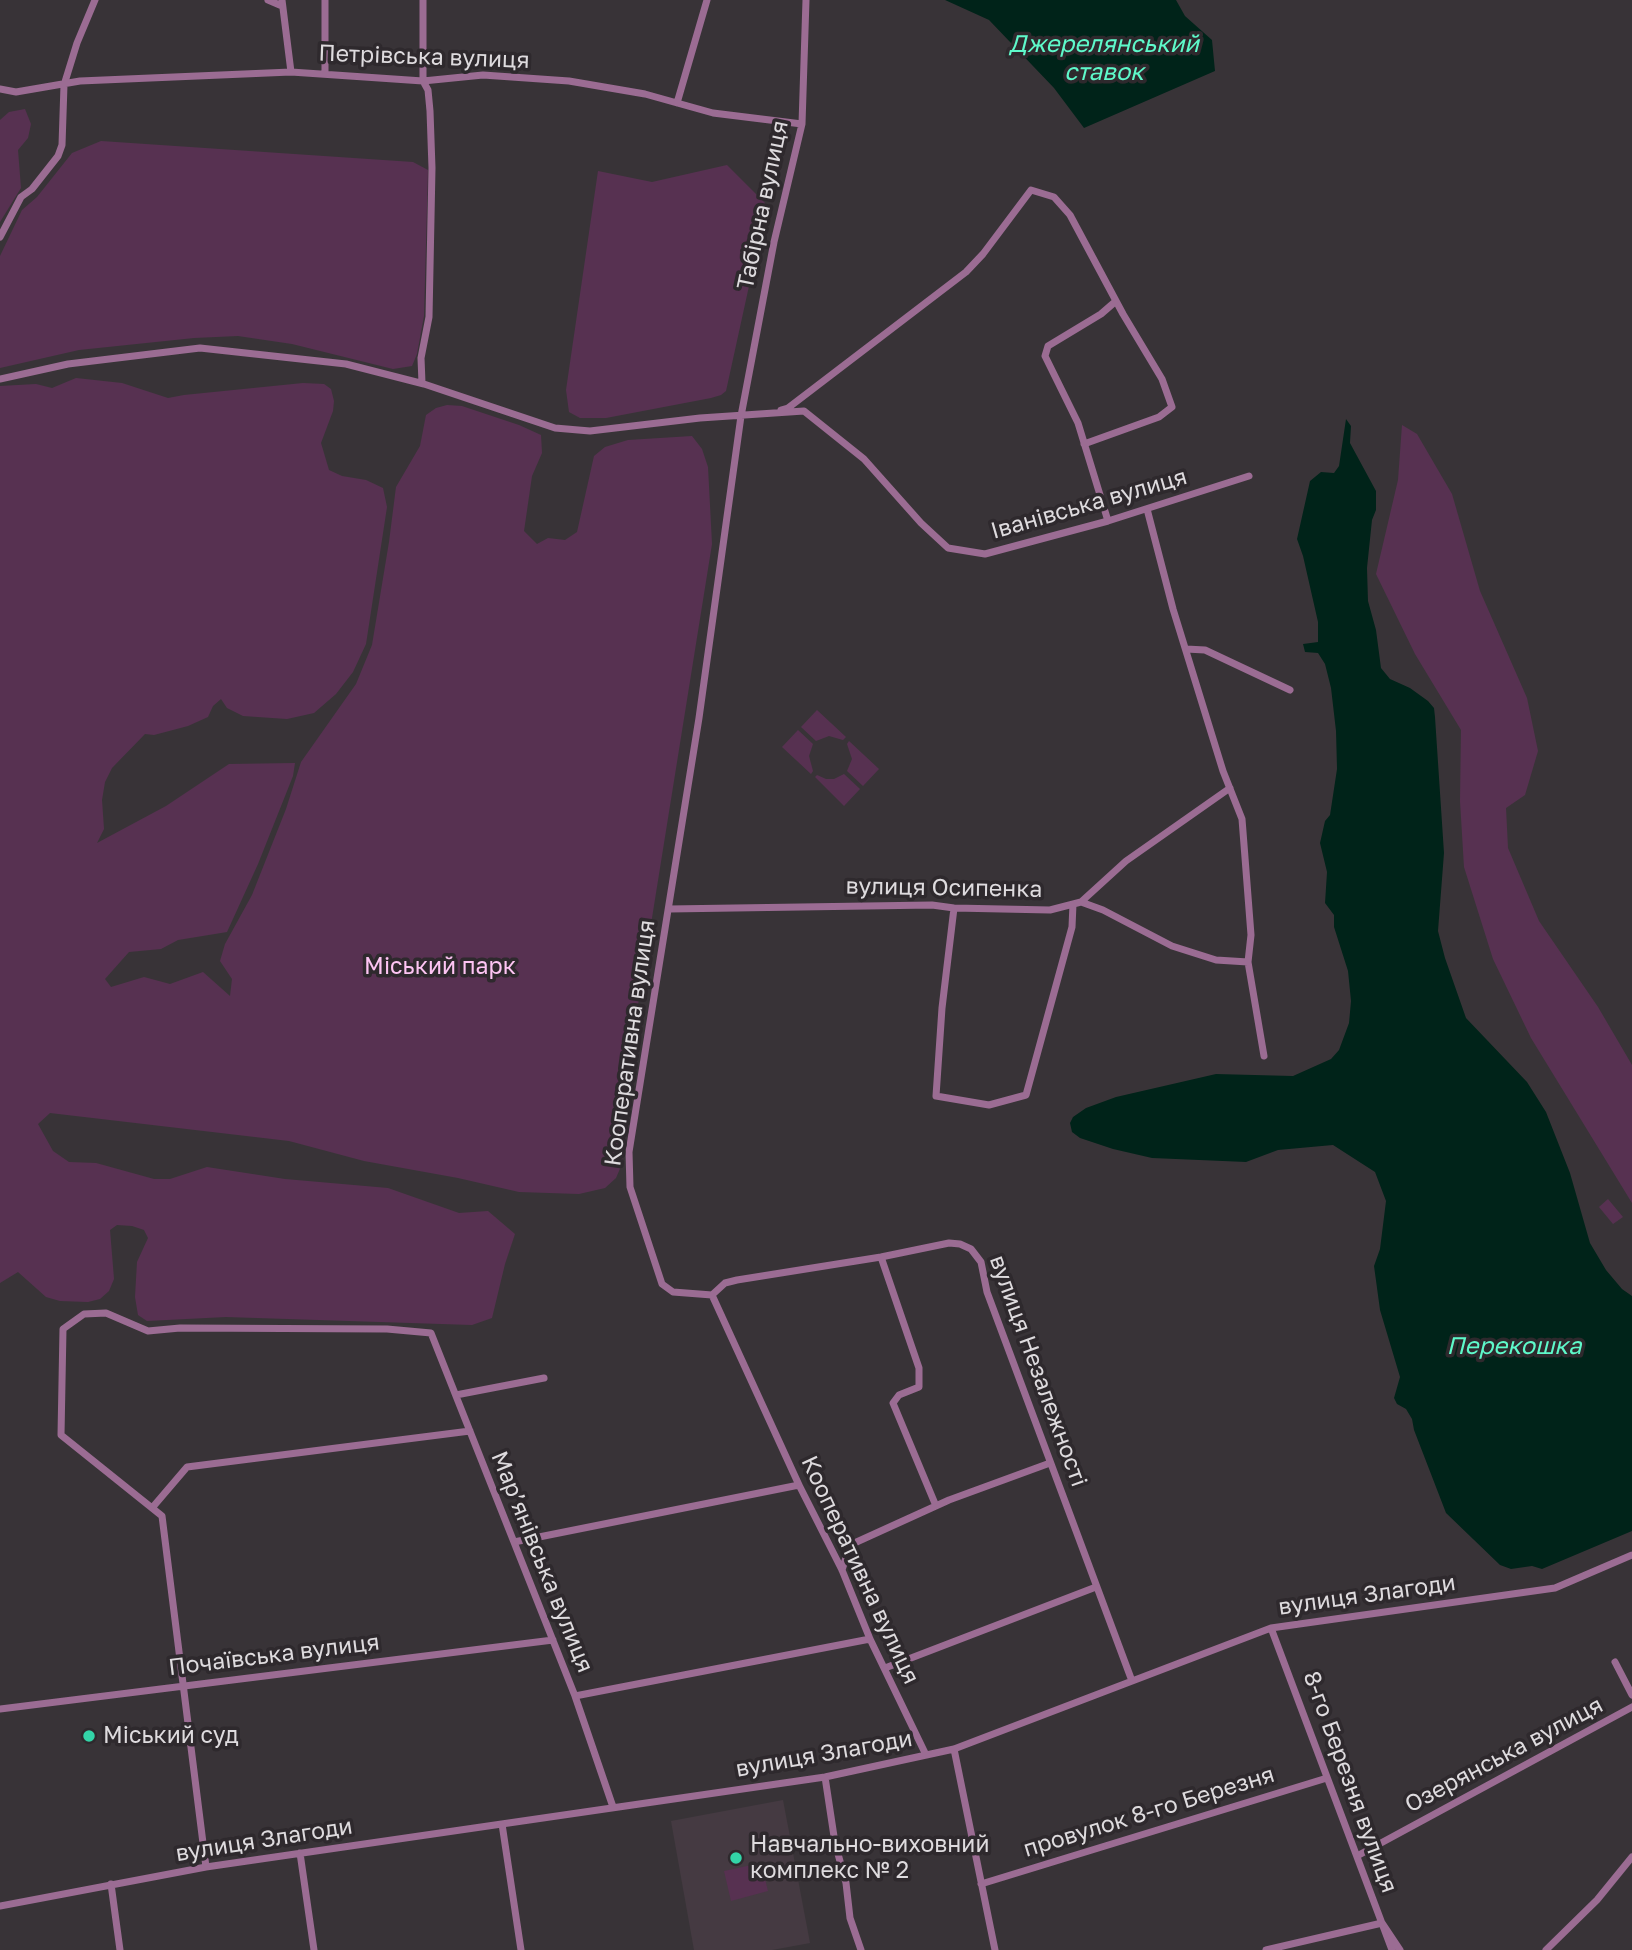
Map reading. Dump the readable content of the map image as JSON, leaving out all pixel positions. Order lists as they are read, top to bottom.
{
  "streets": {
    "street": [
      "Петрівська вулиця",
      "Табірна вулиця",
      "Іванівська вулиця",
      "вулиця Осипенка",
      "Кооперативна вулиця",
      "вулиця Незалежності",
      "Мар’янівська вулиця",
      "вулиця Злагоди",
      "Почаївська вулиця",
      "Озерянська вулиця",
      "8-го Березня вулиця",
      "провулок 8-го Березня"
    ]
  },
  "crossings": [
    ["Петрівська вулиця", "Табірна вулиця"],
    ["Табірна вулиця", "Іванівська вулиця"],
    ["Табірна вулиця", "Кооперативна вулиця"],
    ["Іванівська вулиця", "Кооперативна вулиця"],
    ["вулиця Осипенка", "Кооперативна вулиця"],
    ["Кооперативна вулиця", "вулиця Незалежності"],
    ["Кооперативна вулиця", "вулиця Злагоди"],
    ["вулиця Незалежності", "вулиця Злагоди"],
    ["Мар’янівська вулиця", "вулиця Злагоди"],
    ["Мар’янівська вулиця", "Почаївська вулиця"],
    ["вулиця Злагоди", "8-го Березня вулиця"],
    ["Озерянська вулиця", "8-го Березня вулиця"],
    ["8-го Березня вулиця", "провулок 8-го Березня"]
  ],
  "water": ["Джерелянський ставок", "Перекошка"],
  "parks": ["Міський парк"],
  "places": ["Міський суд", "Навчально-виховний комплекс № 2"]
}
